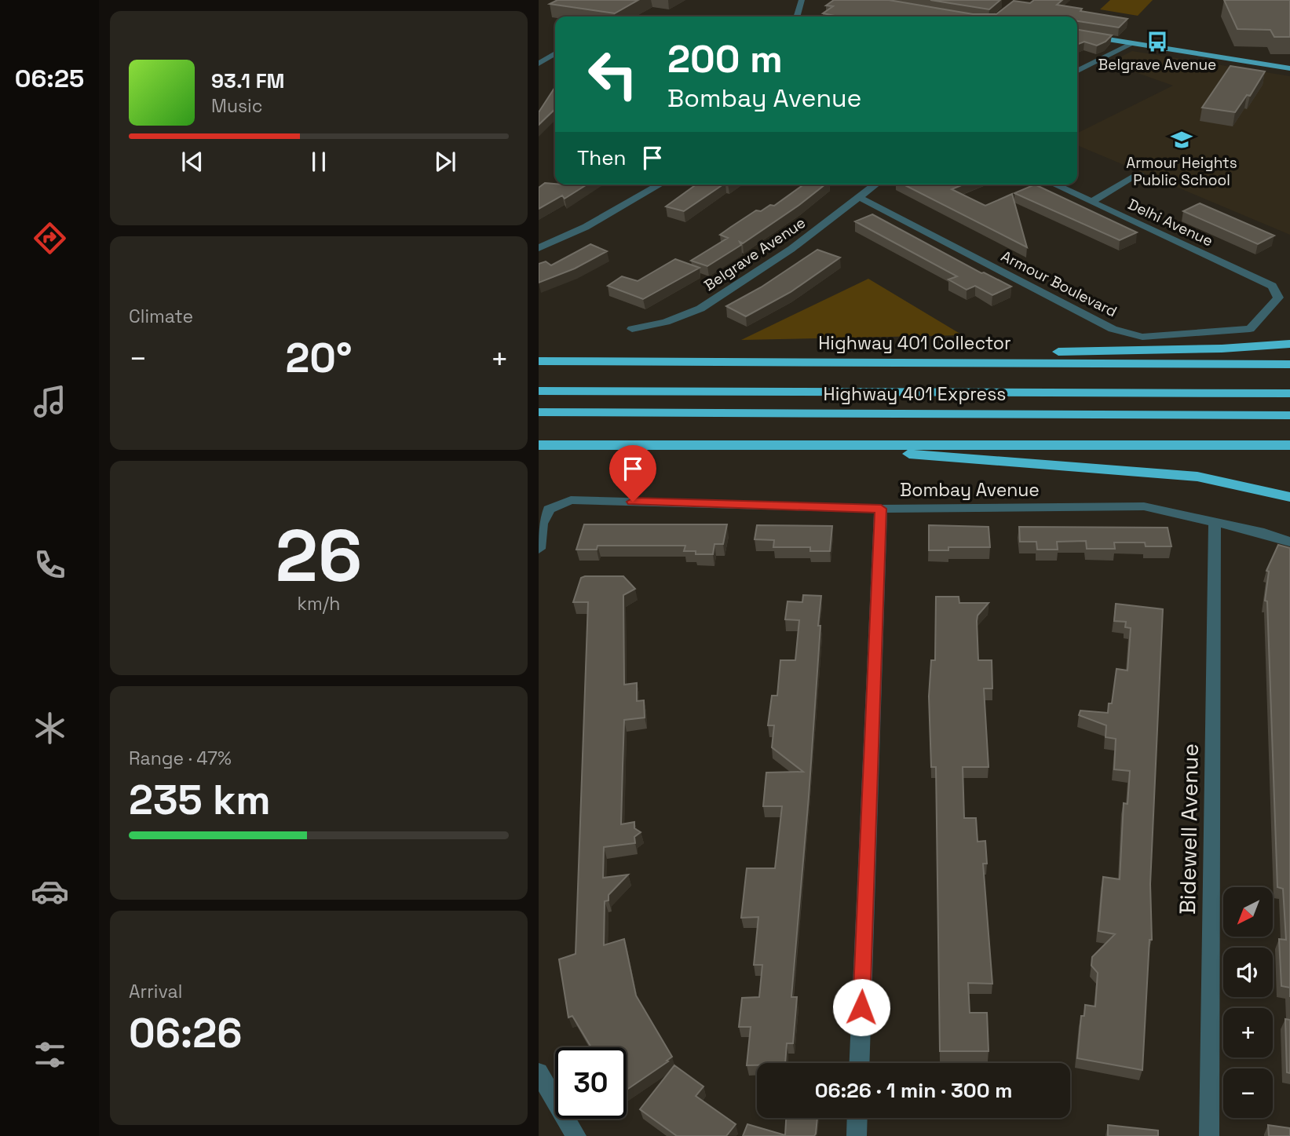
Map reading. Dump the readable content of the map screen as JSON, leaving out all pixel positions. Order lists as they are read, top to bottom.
{
  "streets": {
    "highway": ["Highway 401 Collector", "Highway 401 Express"],
    "street": [
      "Delhi Avenue",
      "Belgrave Avenue",
      "Armour Boulevard",
      "Bombay Avenue",
      "Bidewell Avenue"
    ]
  },
  "crossings": [
    ["Delhi Avenue", "Armour Boulevard"],
    ["Belgrave Avenue", "Armour Boulevard"],
    ["Bombay Avenue", "Bidewell Avenue"]
  ],
  "places": {
    "bus stop": ["Belgrave Avenue"],
    "school or university": ["Armour Heights Public School"]
  },
  "north": "bottom left",
  "page": {
    "tabs": "06:25",
    "turn": ["200 m", "Bombay Avenue"],
    "song": ["93.1 FM", "Music"],
    "then": "Then",
    "tile": [
      "Climate",
      ["26", "km/h"],
      ["Range · 47%", "235 km"],
      ["Arrival", "06:26"]
    ],
    "heat": ["−", "20°", "+"],
    "map_buttons": ["+", "−"],
    "limit": "30",
    "trip": "06:26 · 1 min · 300 m"
  }
}
